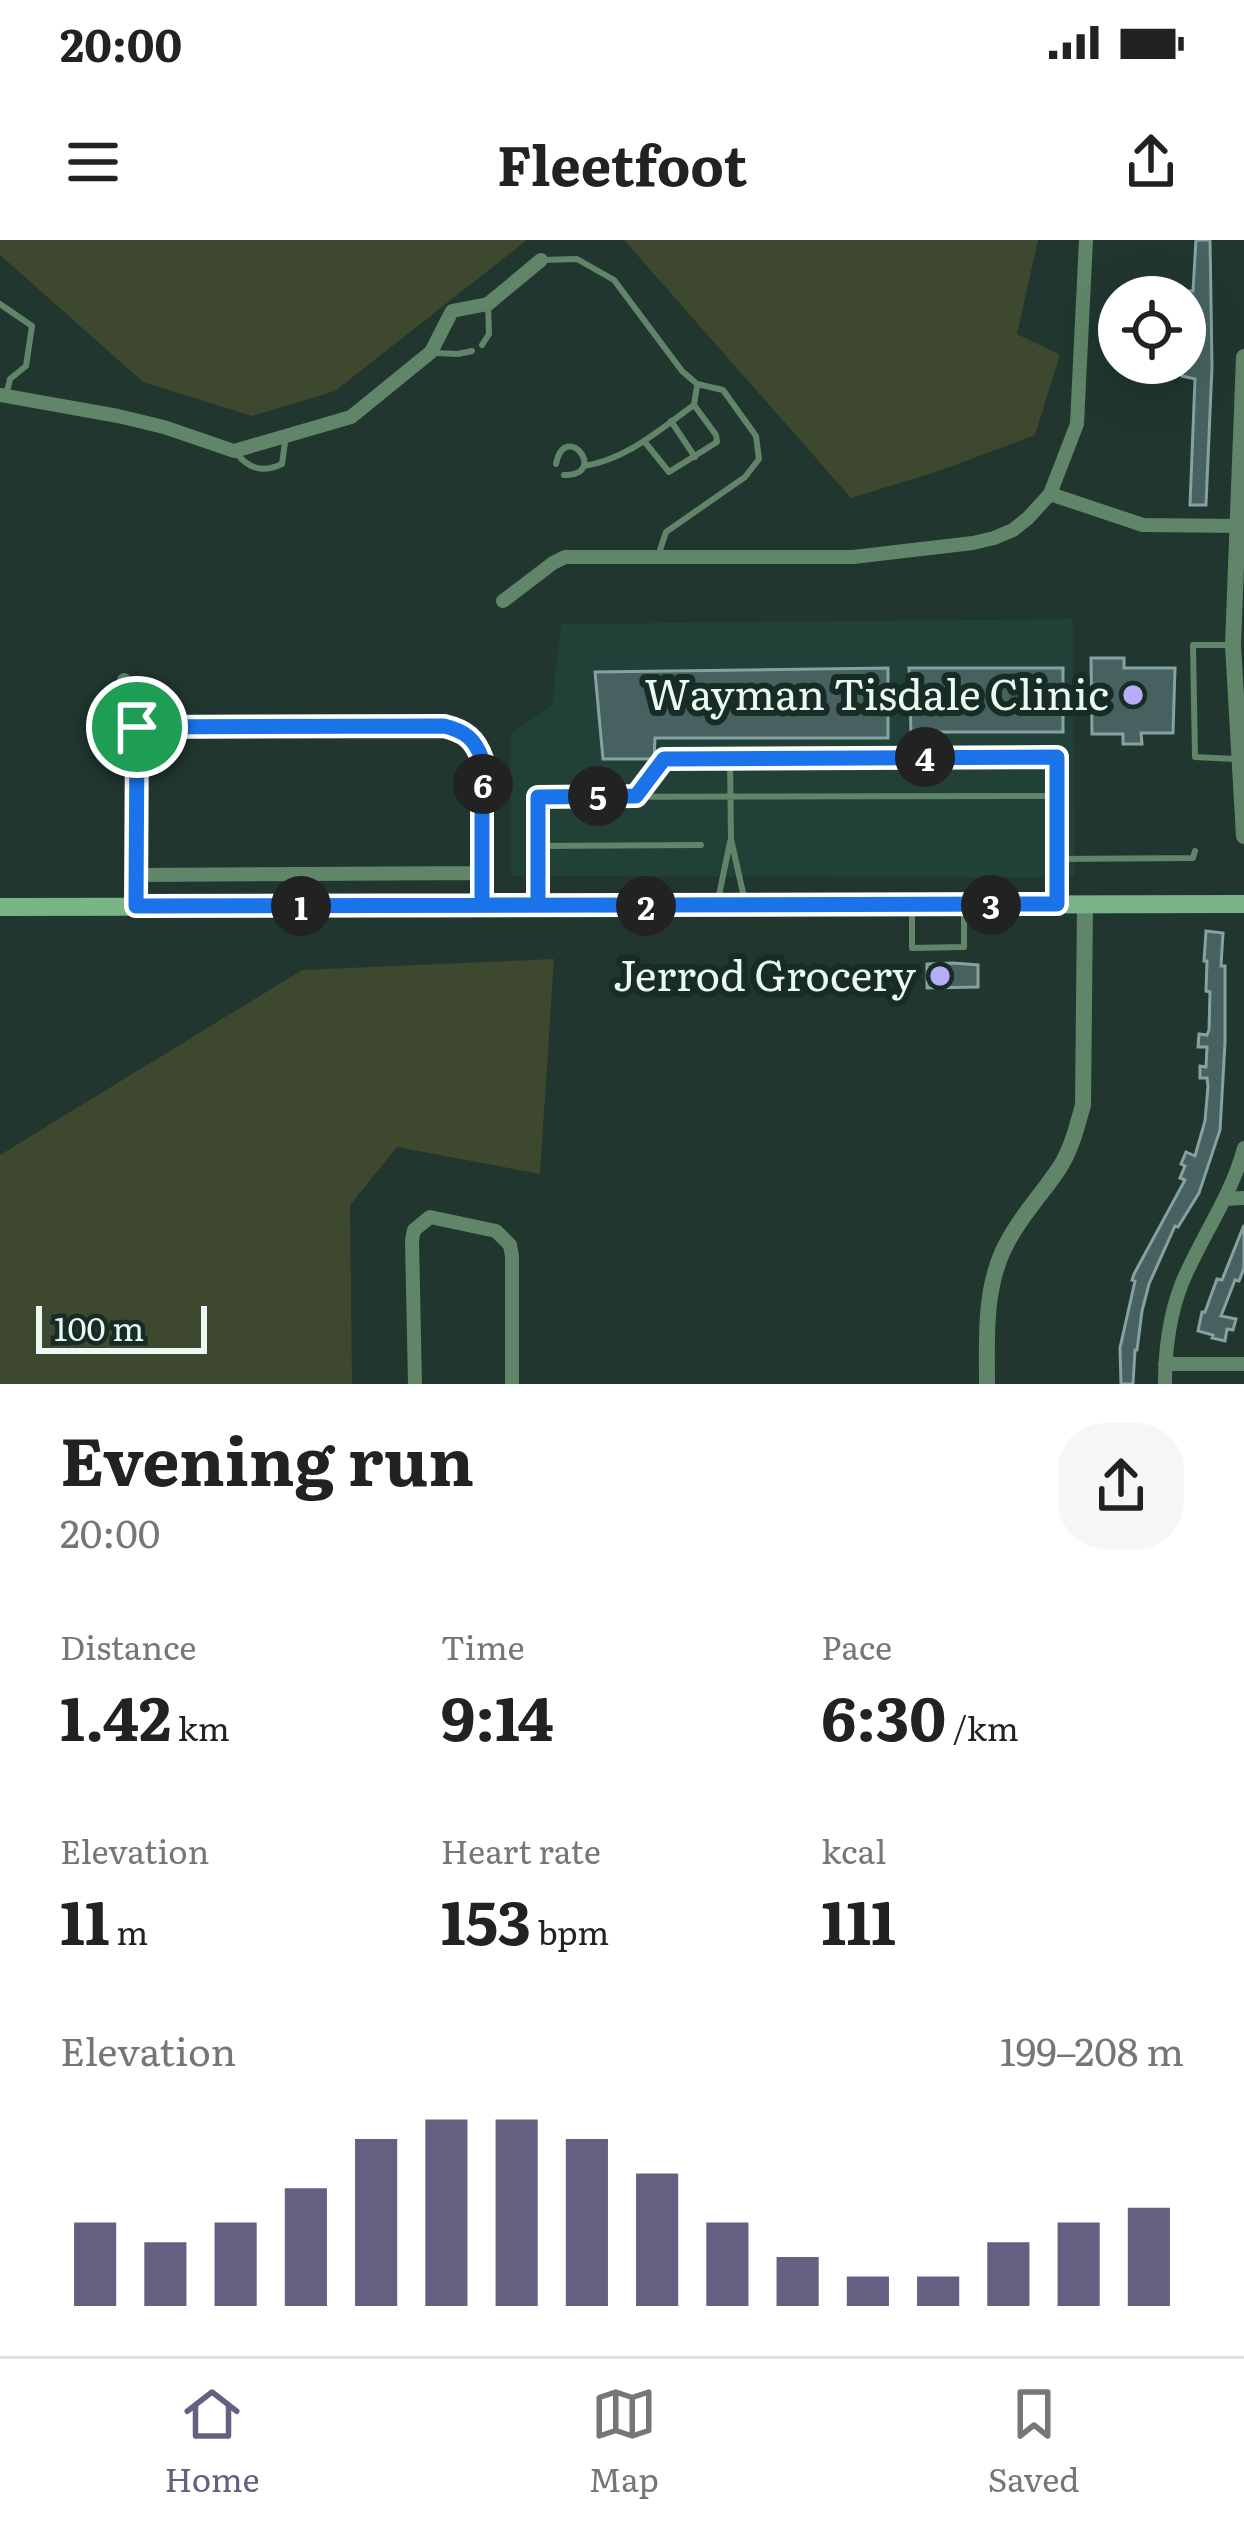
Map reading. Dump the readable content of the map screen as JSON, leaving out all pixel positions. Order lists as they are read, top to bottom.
{
  "places": ["Wayman Tisdale Clinic", "Jerrod Grocery"],
  "scale_bar": "100 m",
  "page": {
    "status": "20:00",
    "header": "Fleetfoot",
    "pins": [
      "4",
      "6",
      "5",
      "3",
      "1",
      "2"
    ],
    "scale": "100 m",
    "heading": ["Evening run", "20:00"],
    "stats": [
      ["Distance", "1.42 km"],
      ["Time", "9:14"],
      ["Pace", "6:30 /km"],
      ["Elevation", "11 m"],
      ["Heart rate", "153 bpm"],
      ["kcal", "111"]
    ],
    "chart": ["Elevation", "199–208 m"],
    "tabs": ["Home", "Map", "Saved"]
  }
}
